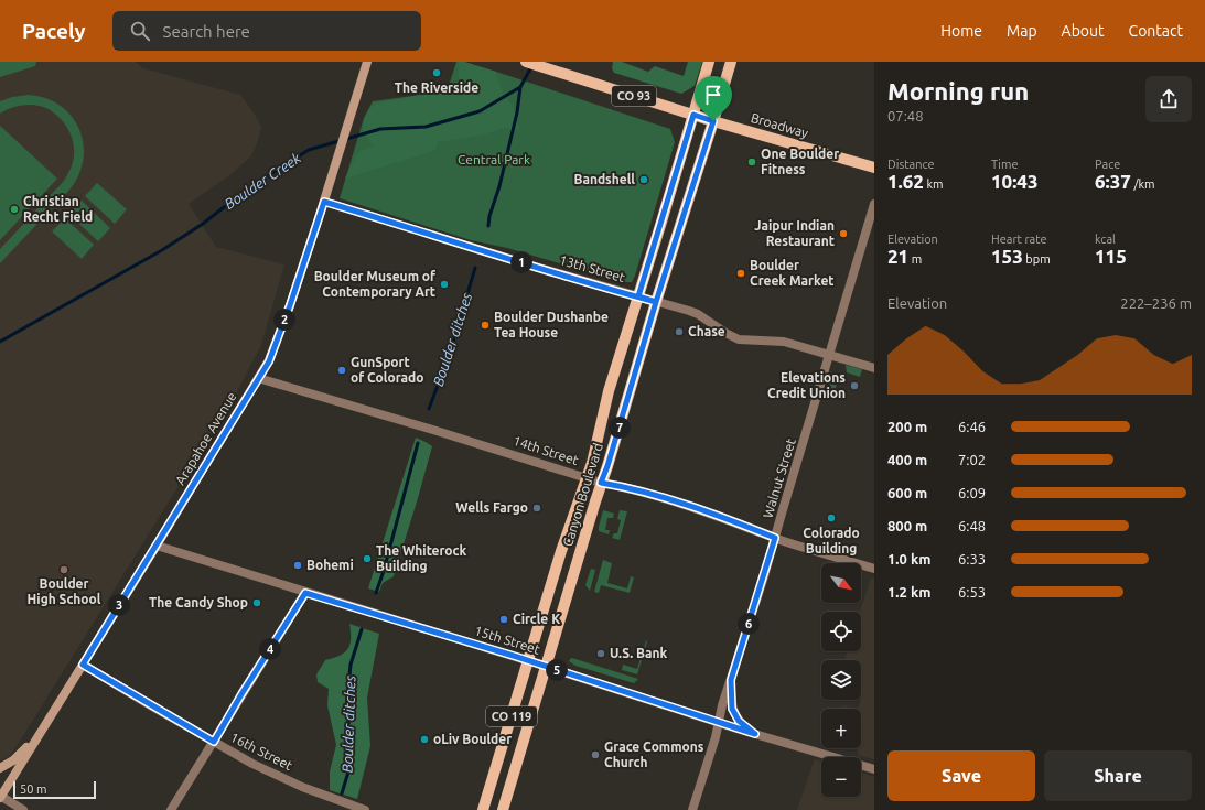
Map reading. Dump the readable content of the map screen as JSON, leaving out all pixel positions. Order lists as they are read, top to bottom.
{
  "streets": {
    "main road": [
      "CO 93",
      "Broadway",
      "Arapahoe Avenue",
      "Canyon Boulevard",
      "CO 119"
    ],
    "street": [
      "13th Street",
      "14th Street",
      "Walnut Street",
      "15th Street",
      "16th Street"
    ]
  },
  "crossings": [
    ["Broadway", "Canyon Boulevard"],
    ["13th Street", "Arapahoe Avenue"],
    ["13th Street", "Walnut Street"],
    ["13th Street", "Canyon Boulevard"],
    ["Arapahoe Avenue", "14th Street"],
    ["Arapahoe Avenue", "15th Street"],
    ["Arapahoe Avenue", "16th Street"],
    ["14th Street", "Walnut Street"],
    ["14th Street", "Canyon Boulevard"],
    ["Walnut Street", "15th Street"],
    ["Canyon Boulevard", "15th Street"]
  ],
  "water": ["Boulder Creek", "Boulder ditches"],
  "parks": ["Central Park"],
  "places": [
    "The Riverside",
    "One Boulder Fitness",
    "Bandshell",
    "Christian Recht Field",
    "Jaipur Indian Restaurant",
    "Boulder Creek Market",
    "Boulder Museum of Contemporary Art",
    "Boulder Dushanbe Tea House",
    "Chase",
    "GunSport of Colorado",
    "Elevations Credit Union",
    "Wells Fargo",
    "Colorado Building",
    "The Whiterock Building",
    "Bohemi",
    "Boulder High School",
    "The Candy Shop",
    "Circle K",
    "U.S. Bank",
    "oLiv Boulder",
    "Grace Commons Church"
  ],
  "scale_bar": "50 m",
  "north": "bottom right",
  "page": {
    "header": "Pacely",
    "search": "Search here",
    "nav": [
      "Home",
      "Map",
      "About",
      "Contact"
    ],
    "heading": ["Morning run", "07:48"],
    "stats": [
      ["Distance", "1.62 km"],
      ["Time", "10:43"],
      ["Pace", "6:37 /km"],
      ["Elevation", "21 m"],
      ["Heart rate", "153 bpm"],
      ["kcal", "115"]
    ],
    "pins": [
      "1",
      "2",
      "7",
      "3",
      "6",
      "4",
      "5"
    ],
    "chart": ["Elevation", "222–236 m"],
    "list": [
      {
        "name": "200 m",
        "note": "6:46"
      },
      {
        "name": "400 m",
        "note": "7:02"
      },
      {
        "name": "600 m",
        "note": "6:09"
      },
      {
        "name": "800 m",
        "note": "6:48"
      },
      {
        "name": "1.0 km",
        "note": "6:33"
      },
      {
        "name": "1.2 km",
        "note": "6:53"
      }
    ],
    "map_buttons": ["+", "−"],
    "buttons": ["Save", "Share"],
    "scale": "50 m"
  }
}
